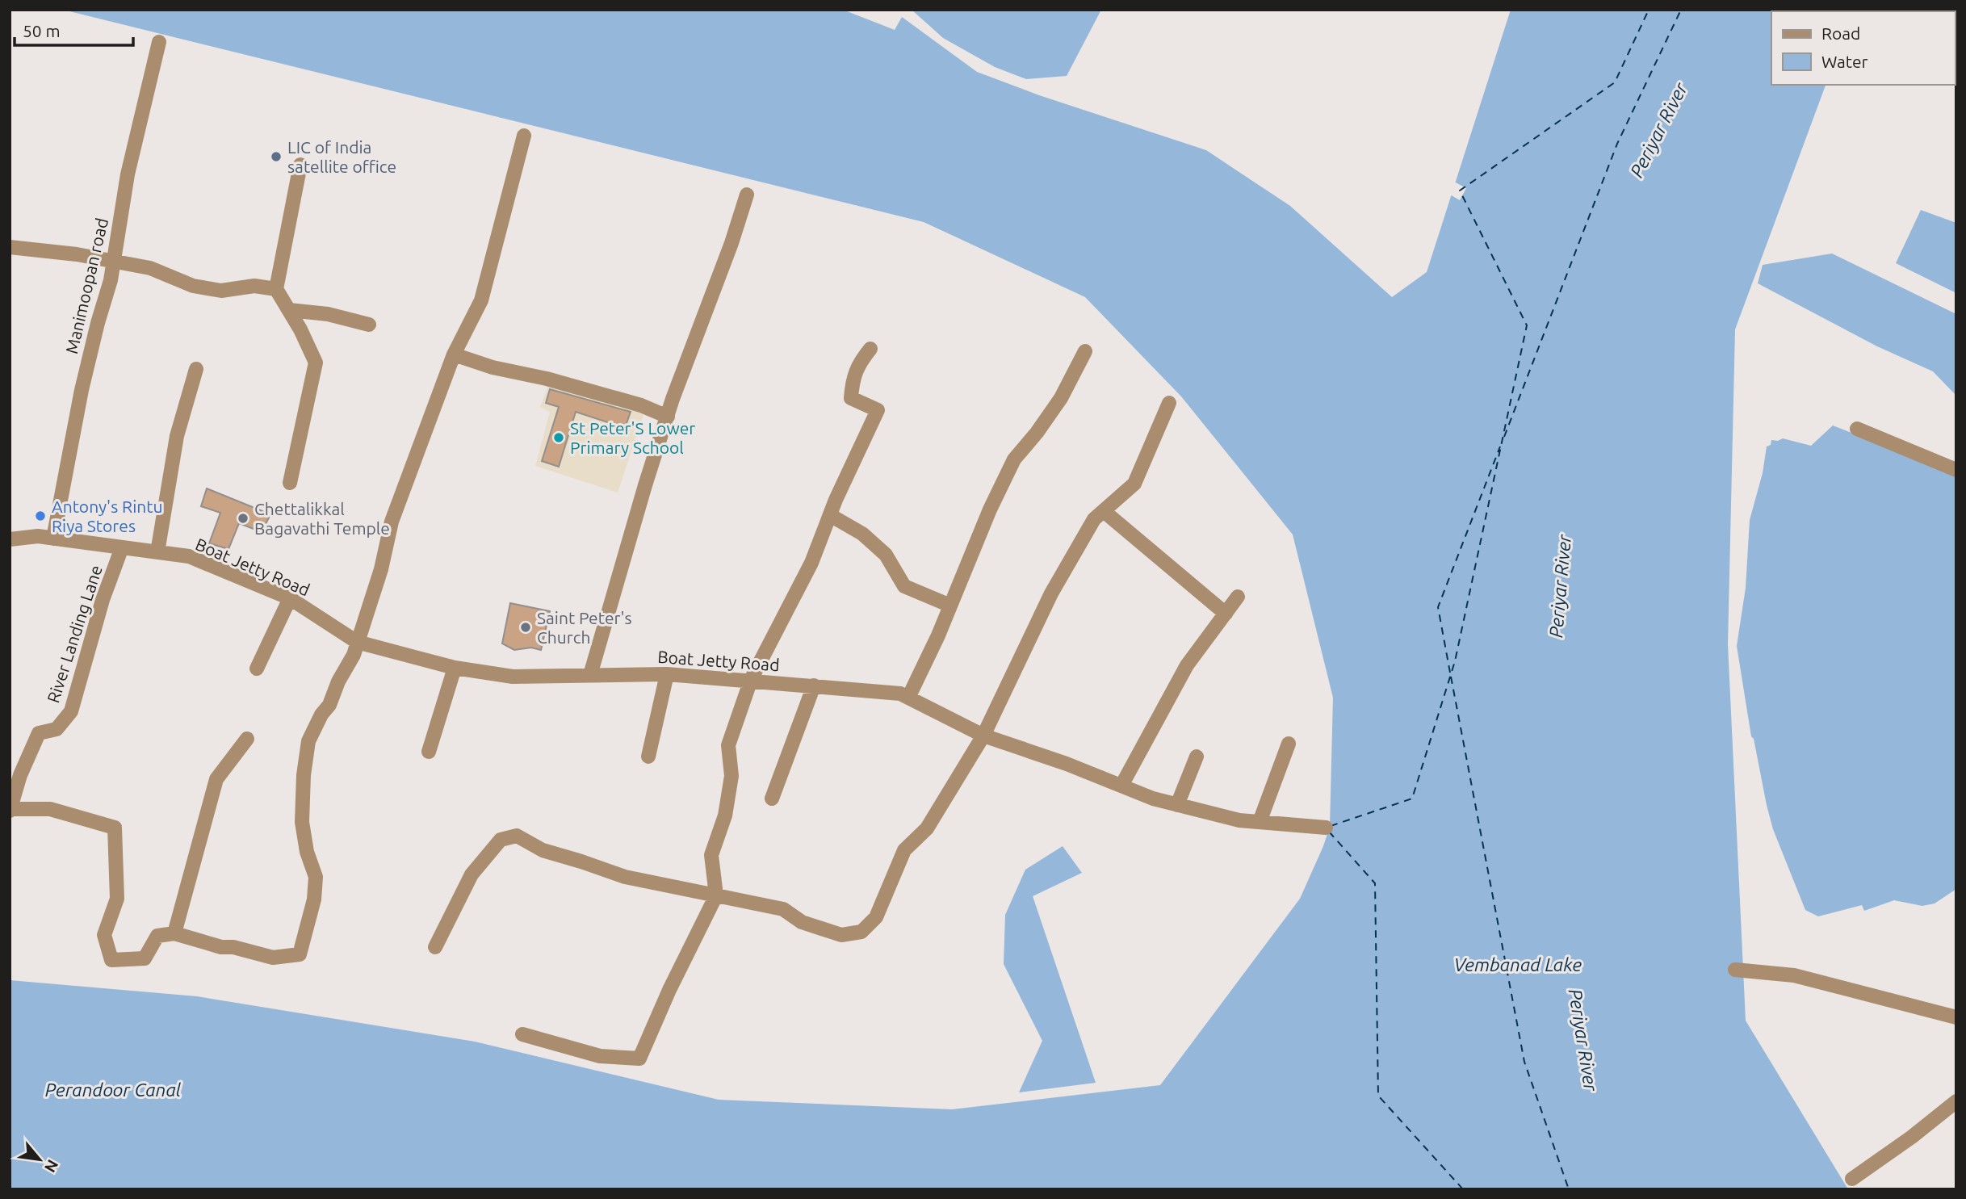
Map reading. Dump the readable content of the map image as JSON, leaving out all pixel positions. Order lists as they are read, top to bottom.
{
  "streets": {
    "street": ["Manimoopan road", "Boat Jetty Road", "River Landing Lane"]
  },
  "crossings": [
    ["Manimoopan road", "Boat Jetty Road"],
    ["Boat Jetty Road", "River Landing Lane"]
  ],
  "water": ["Periyar River", "Vembanad Lake", "Perandoor Canal"],
  "places": [
    "LIC of India satellite office",
    "St Peter'S Lower Primary School",
    "Antony's Rintu Riya Stores",
    "Chettalikkal Bagavathi Temple",
    "Saint Peter's Church"
  ],
  "legend": ["Road", "Water"],
  "scale_bar": "50 m",
  "north": "bottom right"
}
